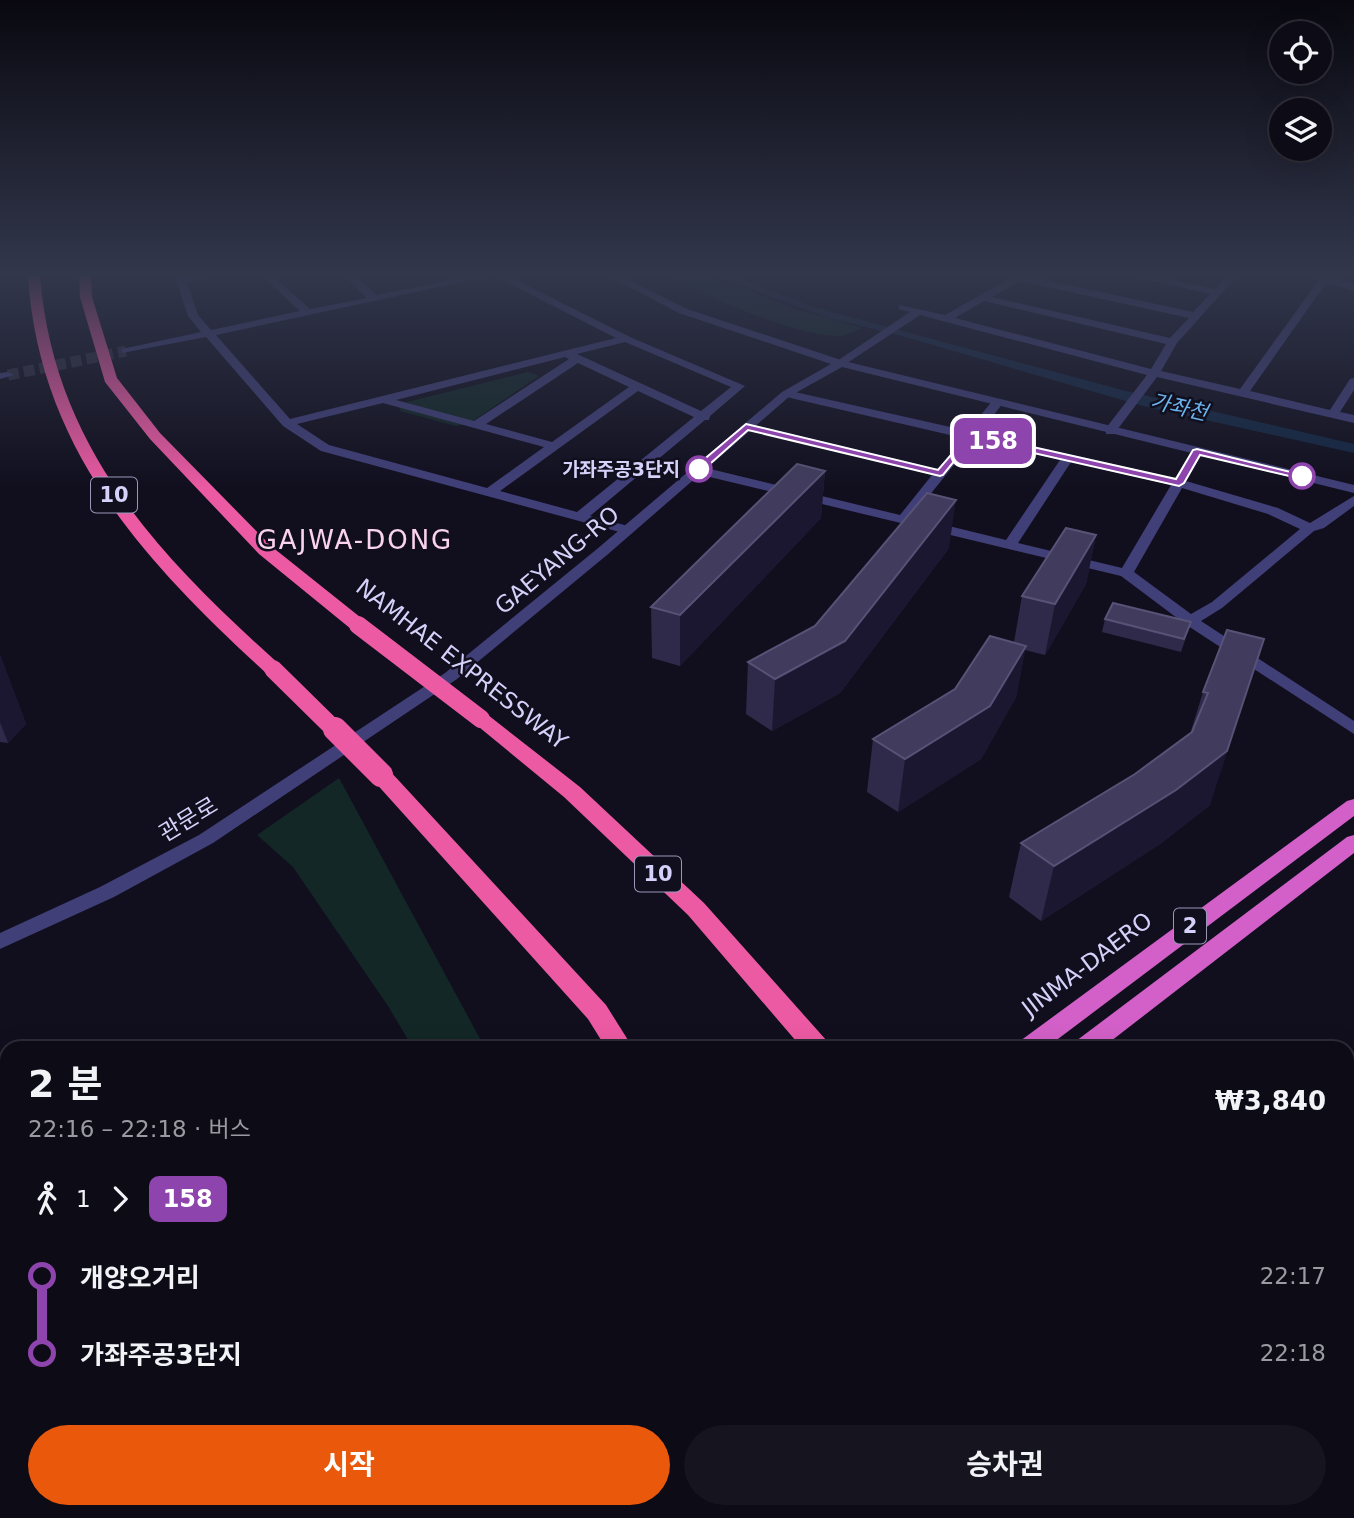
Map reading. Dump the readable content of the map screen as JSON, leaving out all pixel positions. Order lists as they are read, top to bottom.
{
  "streets": {
    "highway": [
      "10",
      "NAMHAE EXPRESSWAY",
      "2",
      "JINMA-DAERO"
    ],
    "street": ["GAEYANG-RO", "관문로"]
  },
  "crossings": [
    ["GAEYANG-RO", "관문로"]
  ],
  "districts": ["GAJWA-DONG"],
  "water": ["가좌천"],
  "places": ["가좌주공3단지"],
  "lines": ["bus line 158"],
  "page": {
    "on_map": "158",
    "heading": ["2 분", "22:16 – 22:18 · 버스", "₩3,840"],
    "legs": ["1", "158"],
    "list": [
      {
        "name": "개양오거리",
        "value": "22:17"
      },
      {
        "name": "가좌주공3단지",
        "value": "22:18"
      }
    ],
    "buttons": ["시작", "승차권"]
  }
}
